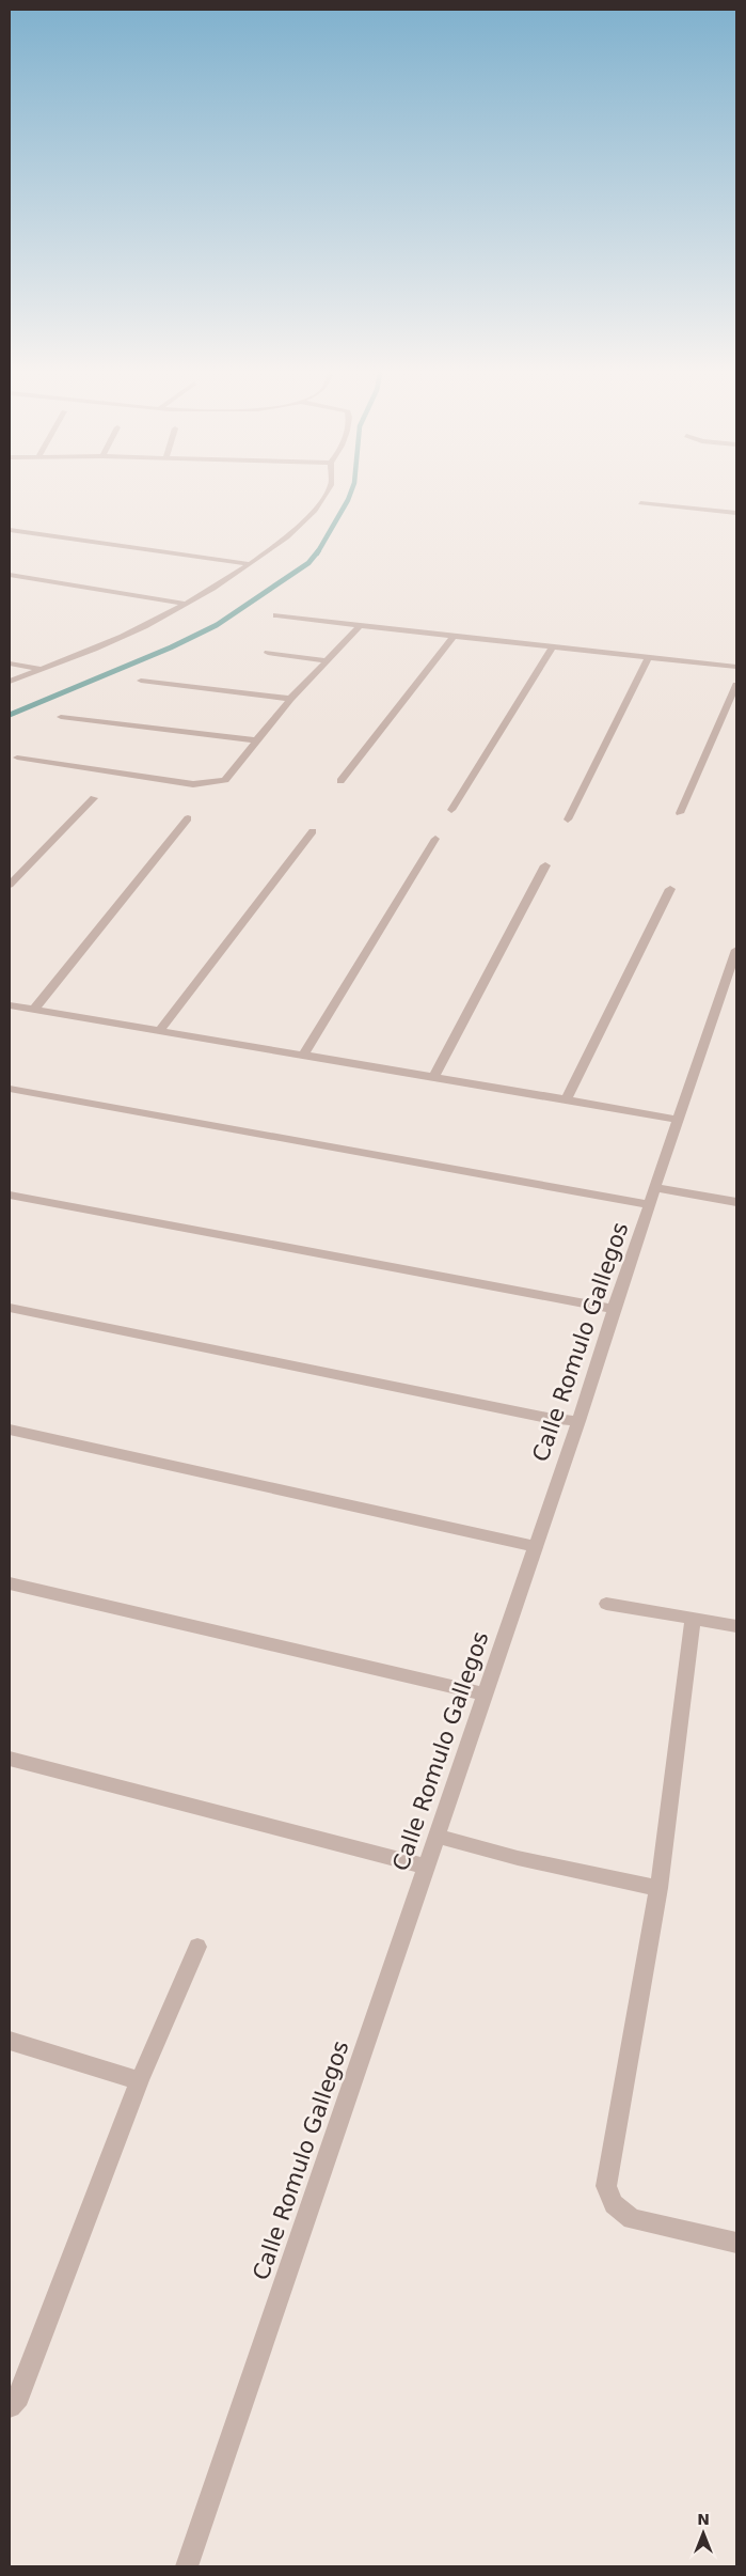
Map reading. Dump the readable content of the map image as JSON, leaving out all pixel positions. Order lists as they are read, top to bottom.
{
  "streets": {
    "street": ["Calle Romulo Gallegos"]
  },
  "north": "top"
}
